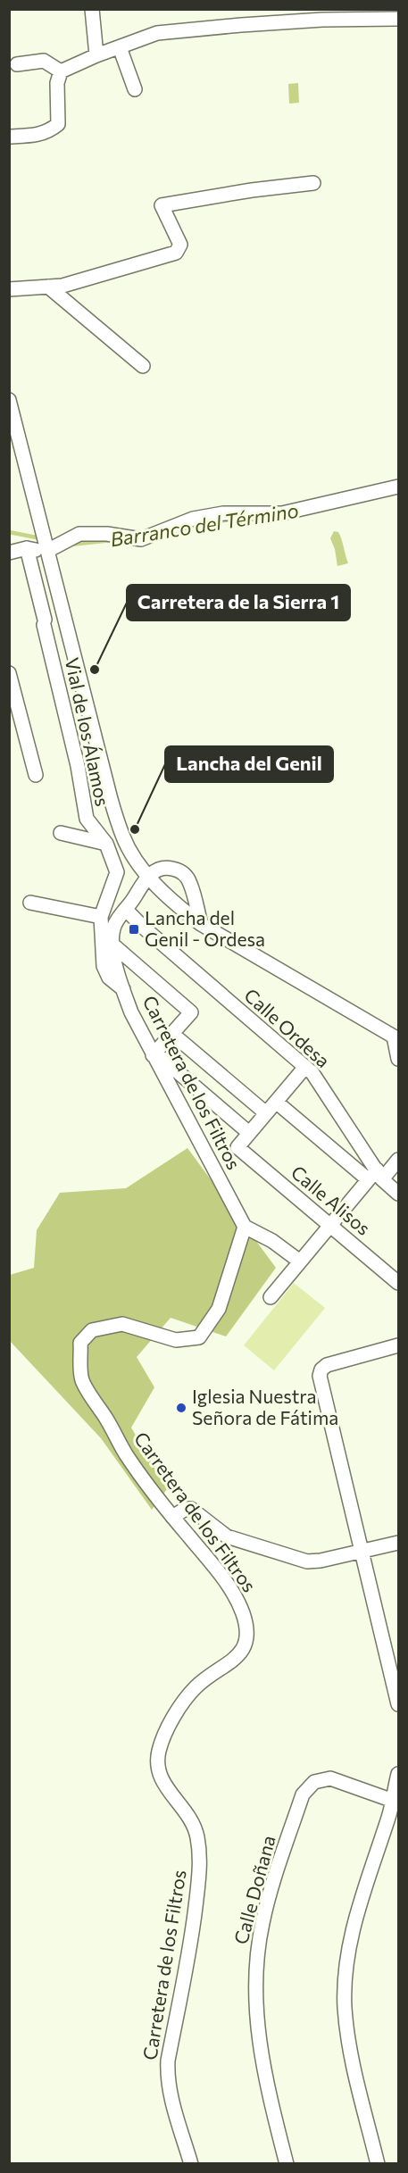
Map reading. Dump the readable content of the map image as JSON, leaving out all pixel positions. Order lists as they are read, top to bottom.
{
  "streets": {
    "street": [
      "Vial de los Álamos",
      "Calle Ordesa",
      "Carretera de los Filtros",
      "Calle Alisos",
      "Calle Doñana"
    ]
  },
  "crossings": [
    ["Vial de los Álamos", "Carretera de los Filtros"],
    ["Calle Ordesa", "Carretera de los Filtros"]
  ],
  "water": ["Barranco del Término"],
  "places": {
    "other": ["Carretera de la Sierra 1", "Lancha del Genil", "Iglesia Nuestra Señora de Fátima"],
    "transit": ["Lancha del Genil - Ordesa"]
  }
}
